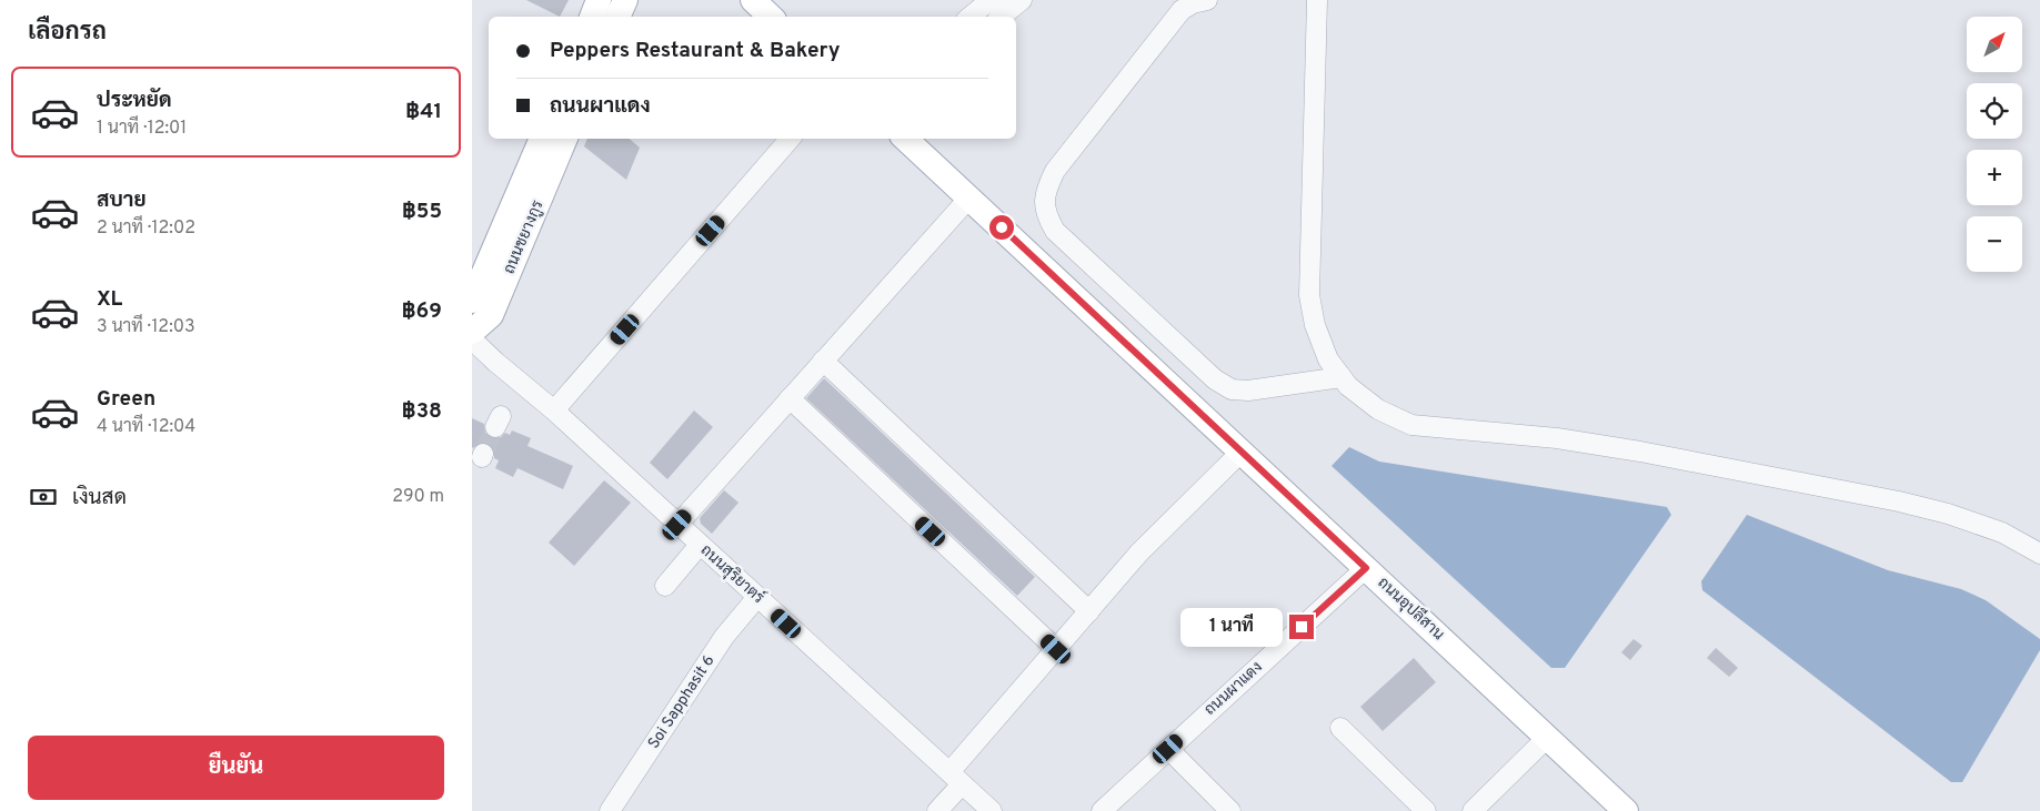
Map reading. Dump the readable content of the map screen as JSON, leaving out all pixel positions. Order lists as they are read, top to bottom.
{
  "streets": {
    "main road": ["ถนนชยางกูร", "ถนนอุปลีสาน"],
    "street": ["ถนนสุริยาตร์", "ถนนผาแดง", "Soi Sapphasit 6"]
  },
  "crossings": [
    ["ถนนสุริยาตร์", "Soi Sapphasit 6"],
    ["ถนนอุปลีสาน", "ถนนผาแดง"]
  ],
  "north": "top right",
  "page": {
    "heading": "เลือกรถ",
    "map_buttons": ["+", "−"],
    "banner": ["Peppers Restaurant & Bakery", "ถนนผาแดง"],
    "list": [
      {
        "name": "ประหยัด",
        "note": "1 นาที · 12:01",
        "value": "฿41"
      },
      {
        "name": "สบาย",
        "note": "2 นาที · 12:02",
        "value": "฿55"
      },
      {
        "name": "XL",
        "note": "3 นาที · 12:03",
        "value": "฿69"
      },
      {
        "name": "Green",
        "note": "4 นาที · 12:04",
        "value": "฿38"
      }
    ],
    "pay": ["เงินสด", "290 m"],
    "bubble": "1 นาที",
    "buttons": "ยืนยัน"
  }
}
